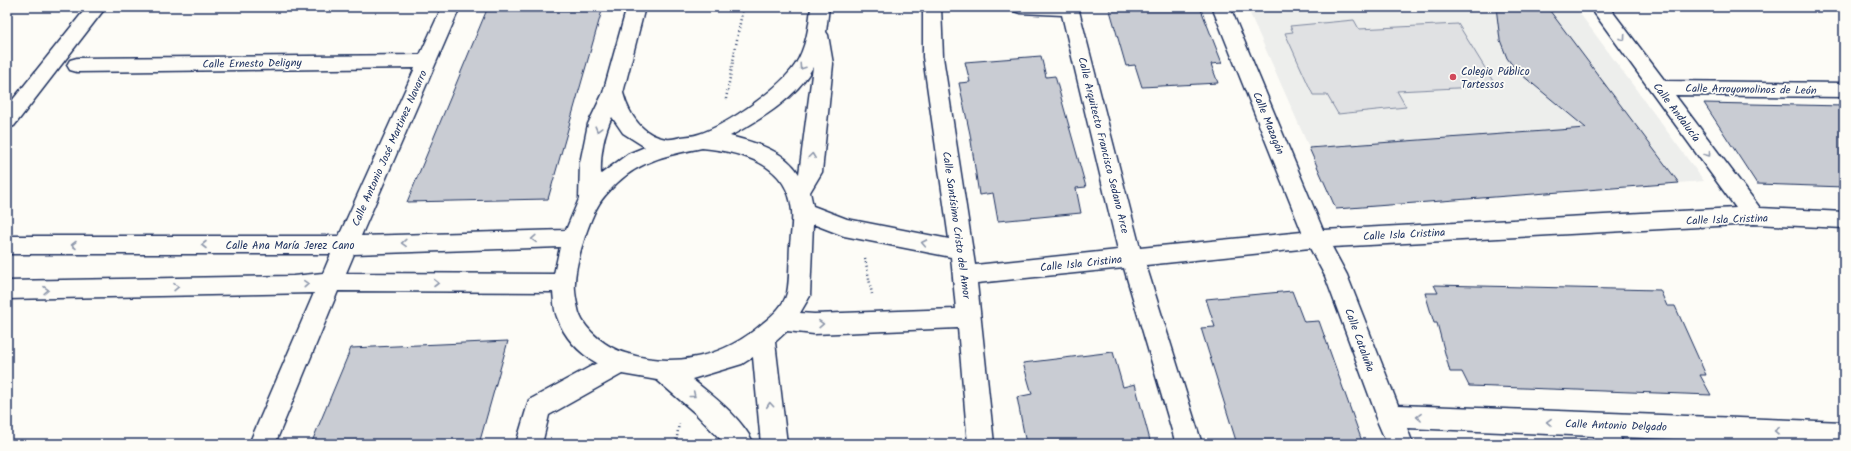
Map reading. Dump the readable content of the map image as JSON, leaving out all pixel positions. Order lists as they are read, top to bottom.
{
  "streets": {
    "street": [
      "Calle Ernesto Deligny",
      "Calle Arroyomolinos de León",
      "Calle Andalucía",
      "Calle Mazagón",
      "Calle Arquitecto Francisco Sedano Arce",
      "Calle Antonio José Martinez Navarro",
      "Calle Isla Cristina",
      "Calle Santísimo Cristo del Amor",
      "Calle Ana María Jerez Cano",
      "Calle Cataluña",
      "Calle Antonio Delgado"
    ]
  },
  "crossings": [
    ["Calle Ernesto Deligny", "Calle Antonio José Martinez Navarro"],
    ["Calle Arroyomolinos de León", "Calle Andalucía"],
    ["Calle Andalucía", "Calle Isla Cristina"],
    ["Calle Mazagón", "Calle Isla Cristina"],
    ["Calle Mazagón", "Calle Cataluña"],
    ["Calle Arquitecto Francisco Sedano Arce", "Calle Isla Cristina"],
    ["Calle Antonio José Martinez Navarro", "Calle Ana María Jerez Cano"],
    ["Calle Isla Cristina", "Calle Santísimo Cristo del Amor"],
    ["Calle Isla Cristina", "Calle Cataluña"],
    ["Calle Cataluña", "Calle Antonio Delgado"]
  ],
  "one_way": ["Calle Andalucía", "Calle Antonio Delgado"],
  "places": ["Colegio Público Tartessos"]
}
